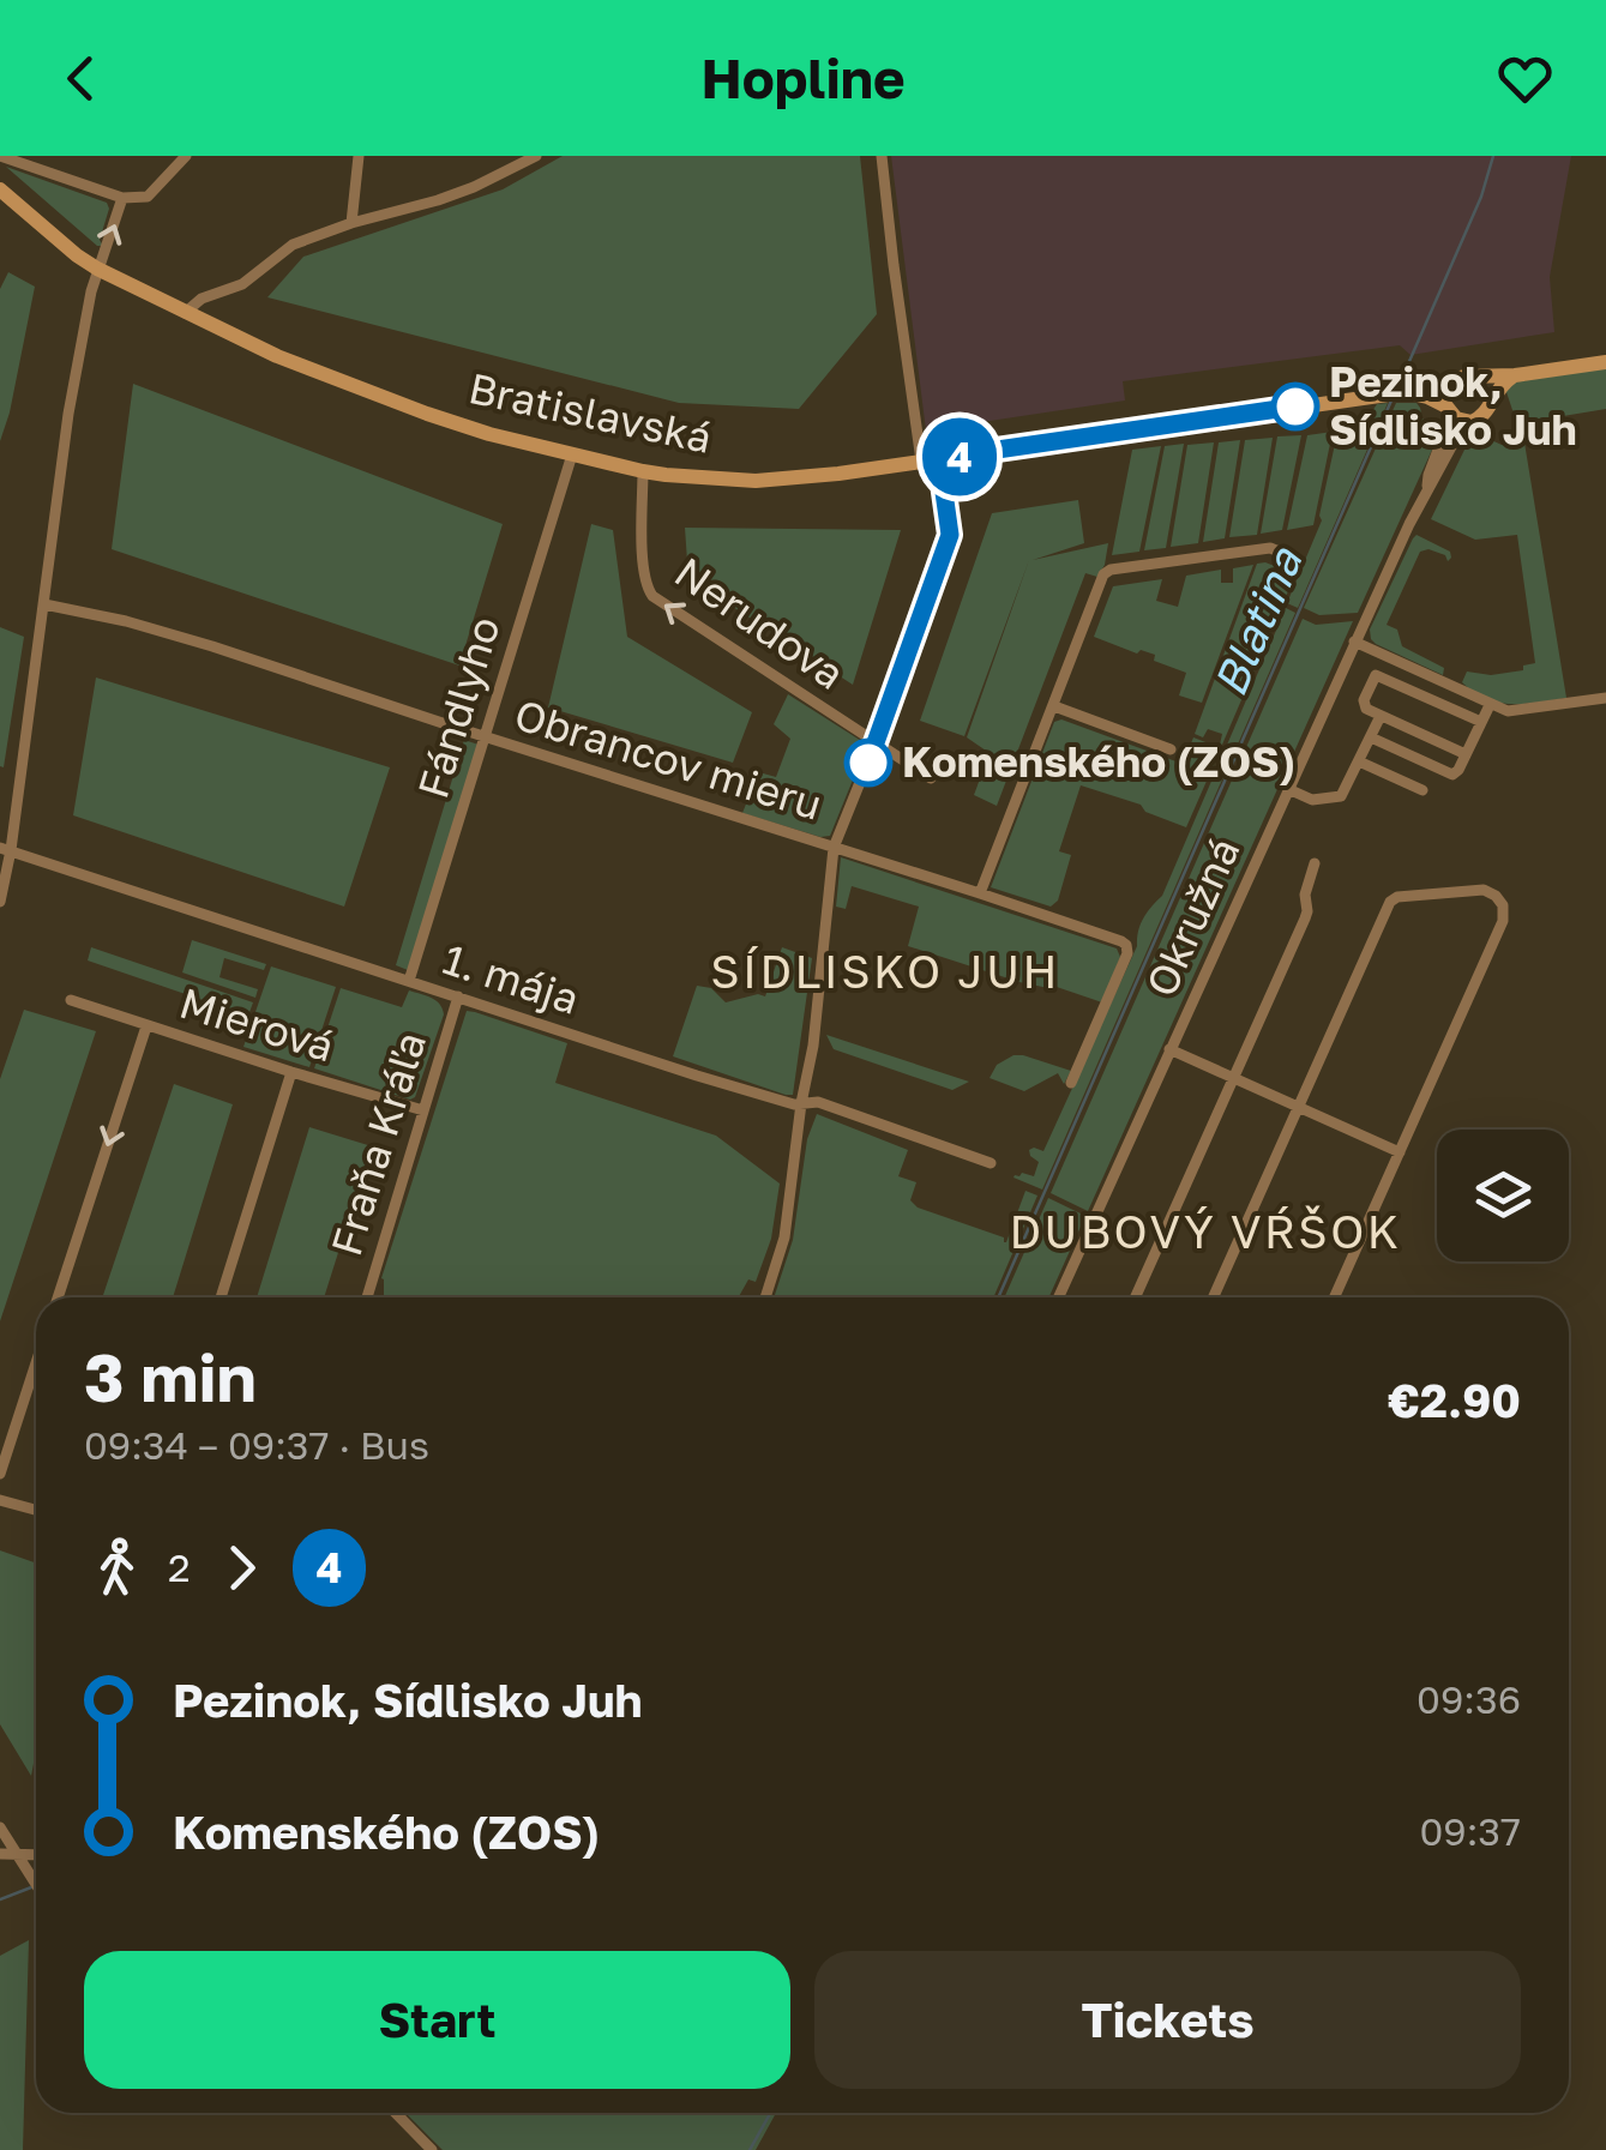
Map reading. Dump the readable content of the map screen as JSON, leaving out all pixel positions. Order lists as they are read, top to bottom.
{
  "streets": {
    "main road": ["Bratislavská"],
    "street": [
      "Nerudova",
      "Fándlyho",
      "Obrancov mieru",
      "Okružná",
      "1. mája",
      "Mierová",
      "Fraňa Kráľa"
    ]
  },
  "crossings": [
    ["Bratislavská", "Nerudova"],
    ["Bratislavská", "Fándlyho"],
    ["Bratislavská", "Okružná"],
    ["Fándlyho", "Obrancov mieru"],
    ["Fándlyho", "1. mája"],
    ["1. mája", "Fraňa Kráľa"],
    ["Mierová", "Fraňa Kráľa"]
  ],
  "one_way": ["Nerudova"],
  "districts": ["SÍDLISKO JUH", "DUBOVÝ VŔŠOK"],
  "water": ["Blatina"],
  "places": ["Pezinok, Sídlisko Juh", "Komenského (ZOS)"],
  "lines": ["bus line 4"],
  "page": {
    "header": "Hopline",
    "on_map": "4",
    "heading": ["3 min", "09:34 – 09:37 · Bus", "€2.90"],
    "legs": ["2", "4"],
    "list": [
      {
        "name": "Pezinok, Sídlisko Juh",
        "value": "09:36"
      },
      {
        "name": "Komenského (ZOS)",
        "value": "09:37"
      }
    ],
    "buttons": ["Start", "Tickets"]
  }
}
